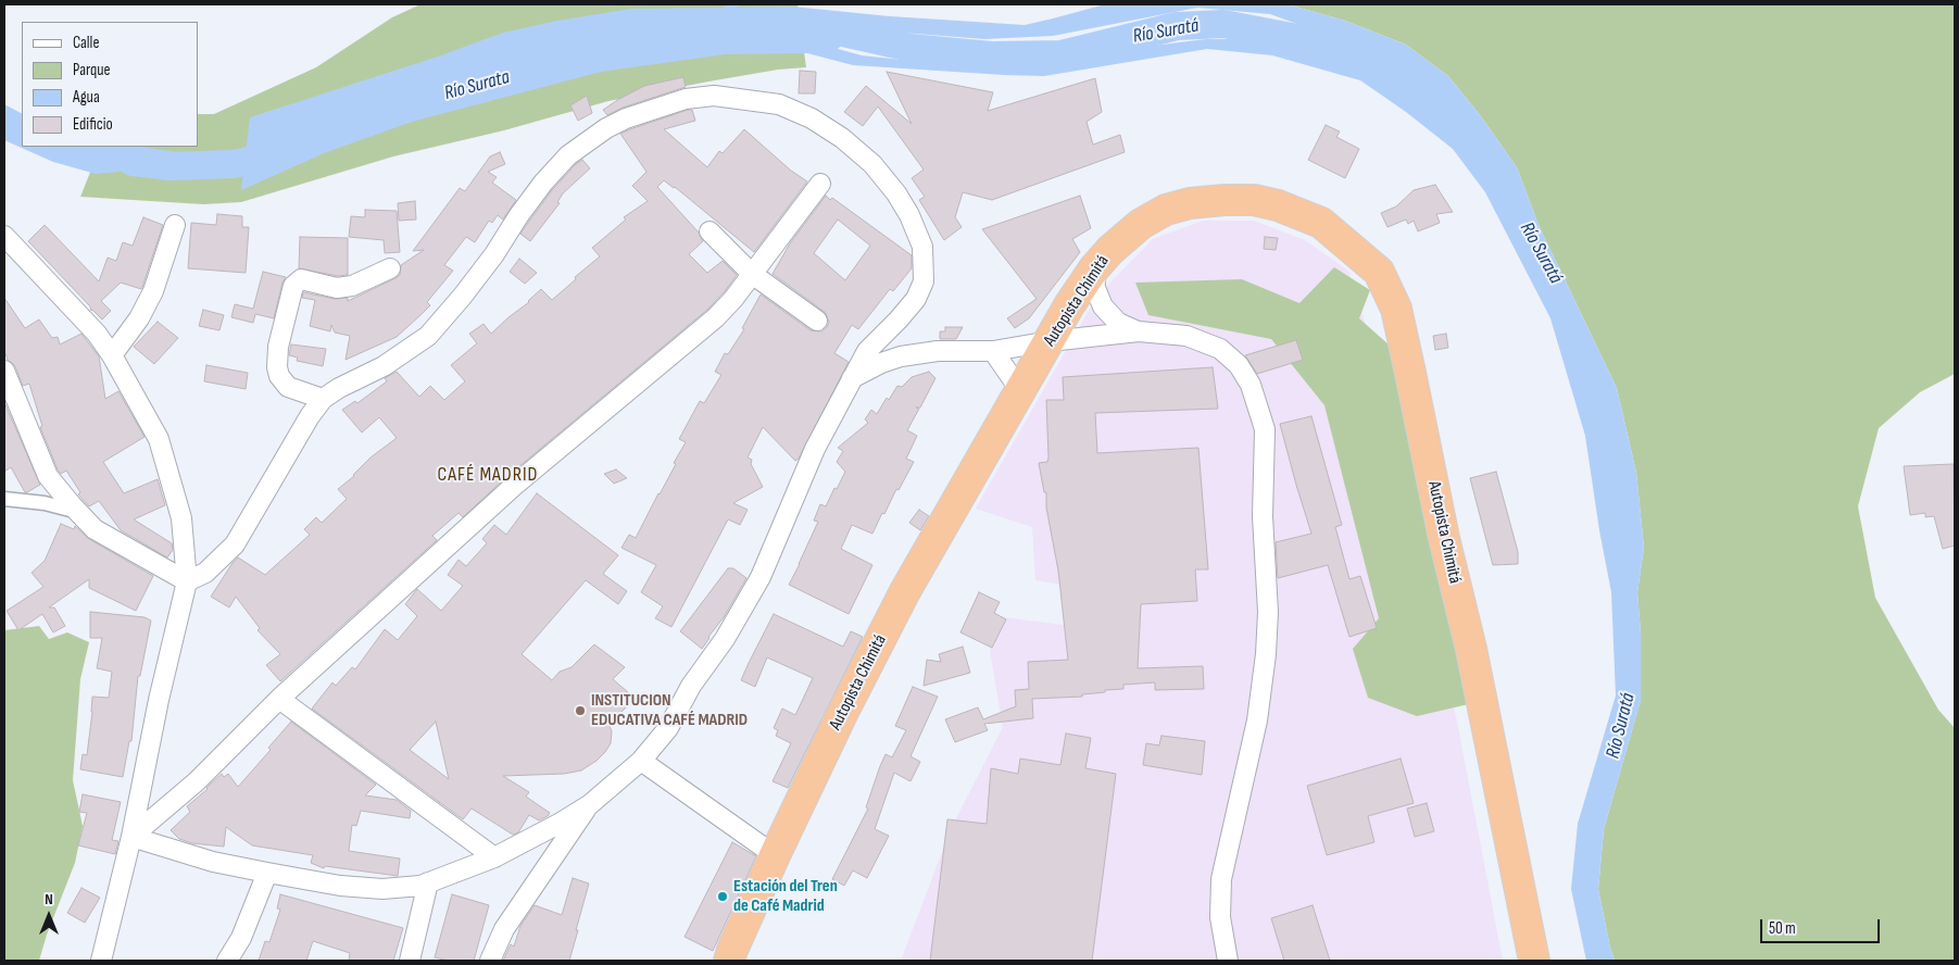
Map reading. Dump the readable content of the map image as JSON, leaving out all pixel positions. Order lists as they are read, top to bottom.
{
  "streets": {
    "highway": ["Autopista Chimitá"]
  },
  "districts": ["CAFÉ MADRID"],
  "water": ["Río Suratá", "Río Surata"],
  "places": ["INSTITUCION EDUCATIVA CAFÉ MADRID", "Estación del Tren de Café Madrid"],
  "legend": [
    "Calle",
    "Parque",
    "Agua",
    "Edificio"
  ],
  "scale_bar": "50 m",
  "north": "top"
}
